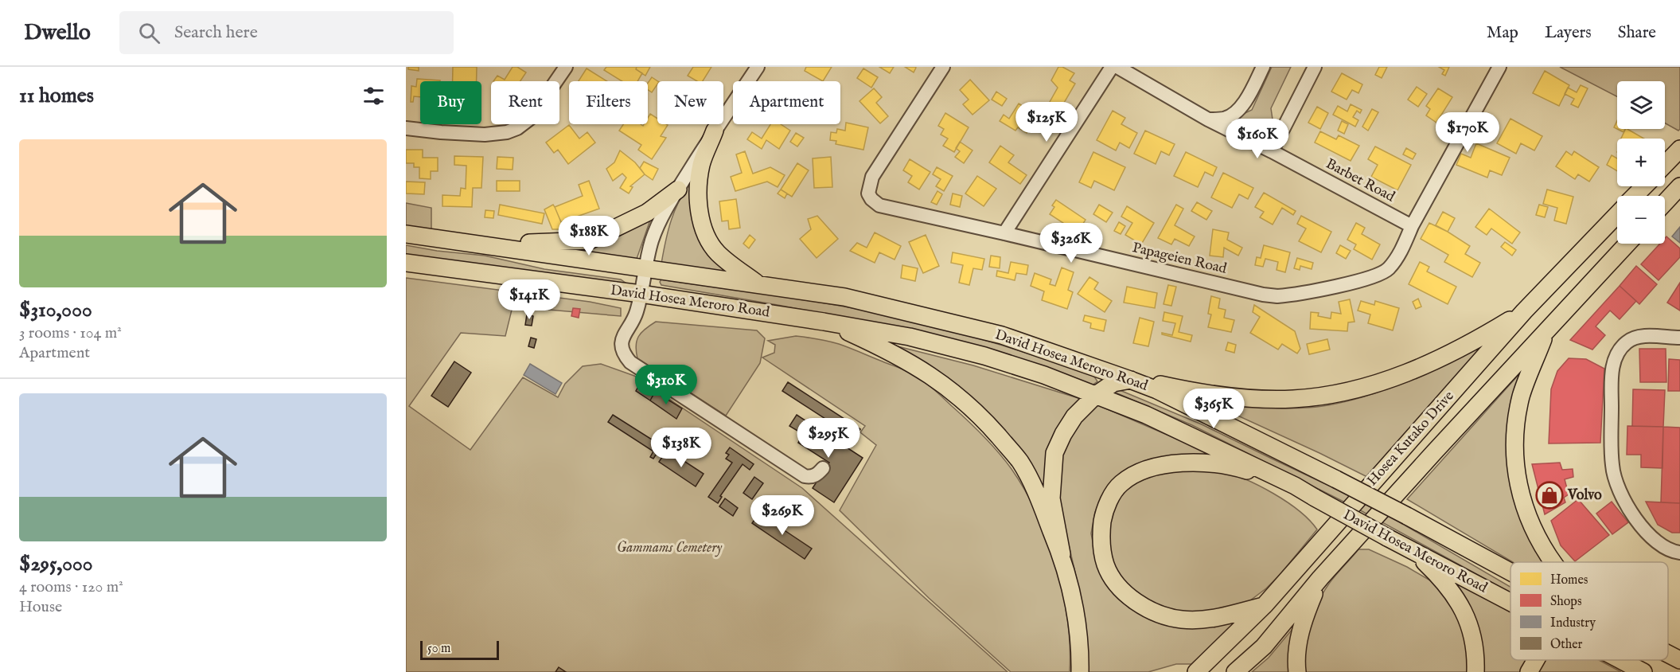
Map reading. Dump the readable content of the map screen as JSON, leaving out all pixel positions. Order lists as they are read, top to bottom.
{
  "streets": {
    "main road": ["David Hosea Meroro Road", "Hosea Kutako Drive"],
    "street": ["Barbet Road", "Papageien Road"]
  },
  "crossings": [
    ["Barbet Road", "Papageien Road"]
  ],
  "parks": ["Gammams Cemetery"],
  "places": {
    "shop": ["Volvo"]
  },
  "legend": [
    "Homes",
    "Shops",
    "Industry",
    "Other"
  ],
  "scale_bar": "50 m",
  "page": {
    "header": "Dwello",
    "search": "Search here",
    "nav": ["Map", "Layers", "Share"],
    "heading": "11 homes",
    "map_buttons": ["+", "−"],
    "chip": [
      "Buy",
      "Rent",
      "Filters",
      "New",
      "Apartment"
    ],
    "price": [
      "$125K",
      "$170K",
      "$160K",
      "$188K",
      "$326K",
      "$141K",
      "$310K",
      "$365K",
      "$295K",
      "$138K",
      "$269K"
    ],
    "list": [
      {
        "name": "$310,000",
        "note": "3 rooms · 104 m² · Apartment"
      },
      {
        "name": "$295,000",
        "note": "4 rooms · 120 m² · House"
      }
    ],
    "scale": "50 m"
  }
}
